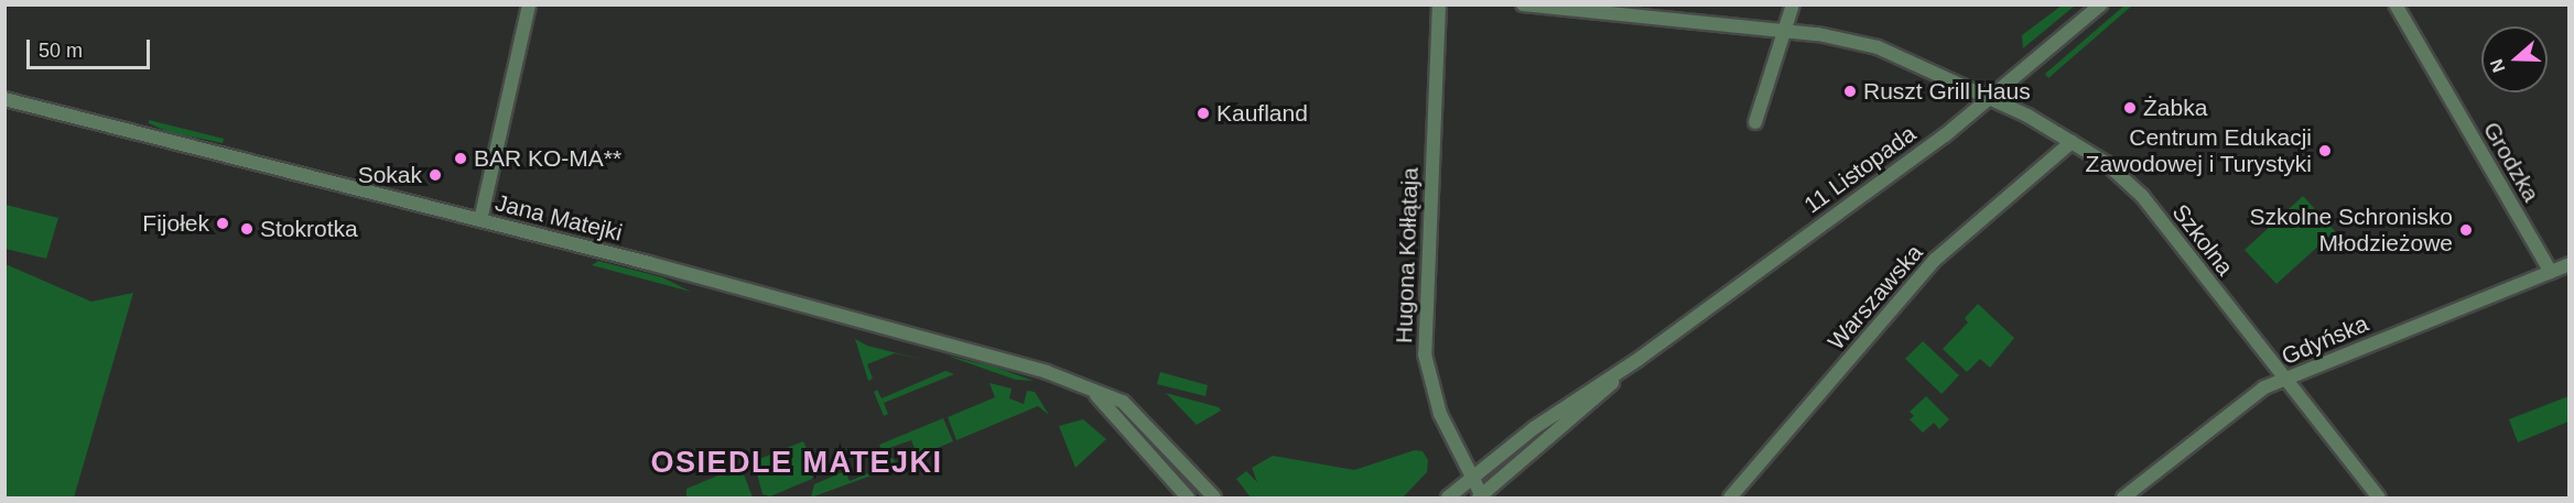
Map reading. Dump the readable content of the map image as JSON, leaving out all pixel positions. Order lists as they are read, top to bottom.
{
  "streets": {
    "street": [
      "Grodzka",
      "11 Listopada",
      "Jana Matejki",
      "Szkolna",
      "Hugona Kołłątaja",
      "Warszawska",
      "Gdyńska"
    ]
  },
  "crossings": [
    ["Grodzka", "Gdyńska"],
    ["11 Listopada", "Szkolna"],
    ["11 Listopada", "Hugona Kołłątaja"],
    ["Szkolna", "Warszawska"],
    ["Szkolna", "Gdyńska"]
  ],
  "districts": ["OSIEDLE MATEJKI"],
  "places": [
    "Ruszt Grill Haus",
    "Żabka",
    "Kaufland",
    "Centrum Edukacji Zawodowej i Turystyki",
    "BAR KO-MA**",
    "Sokak",
    "Fijołek",
    "Stokrotka",
    "Szkolne Schronisko Młodzieżowe"
  ],
  "scale_bar": "50 m",
  "north": "left"
}
